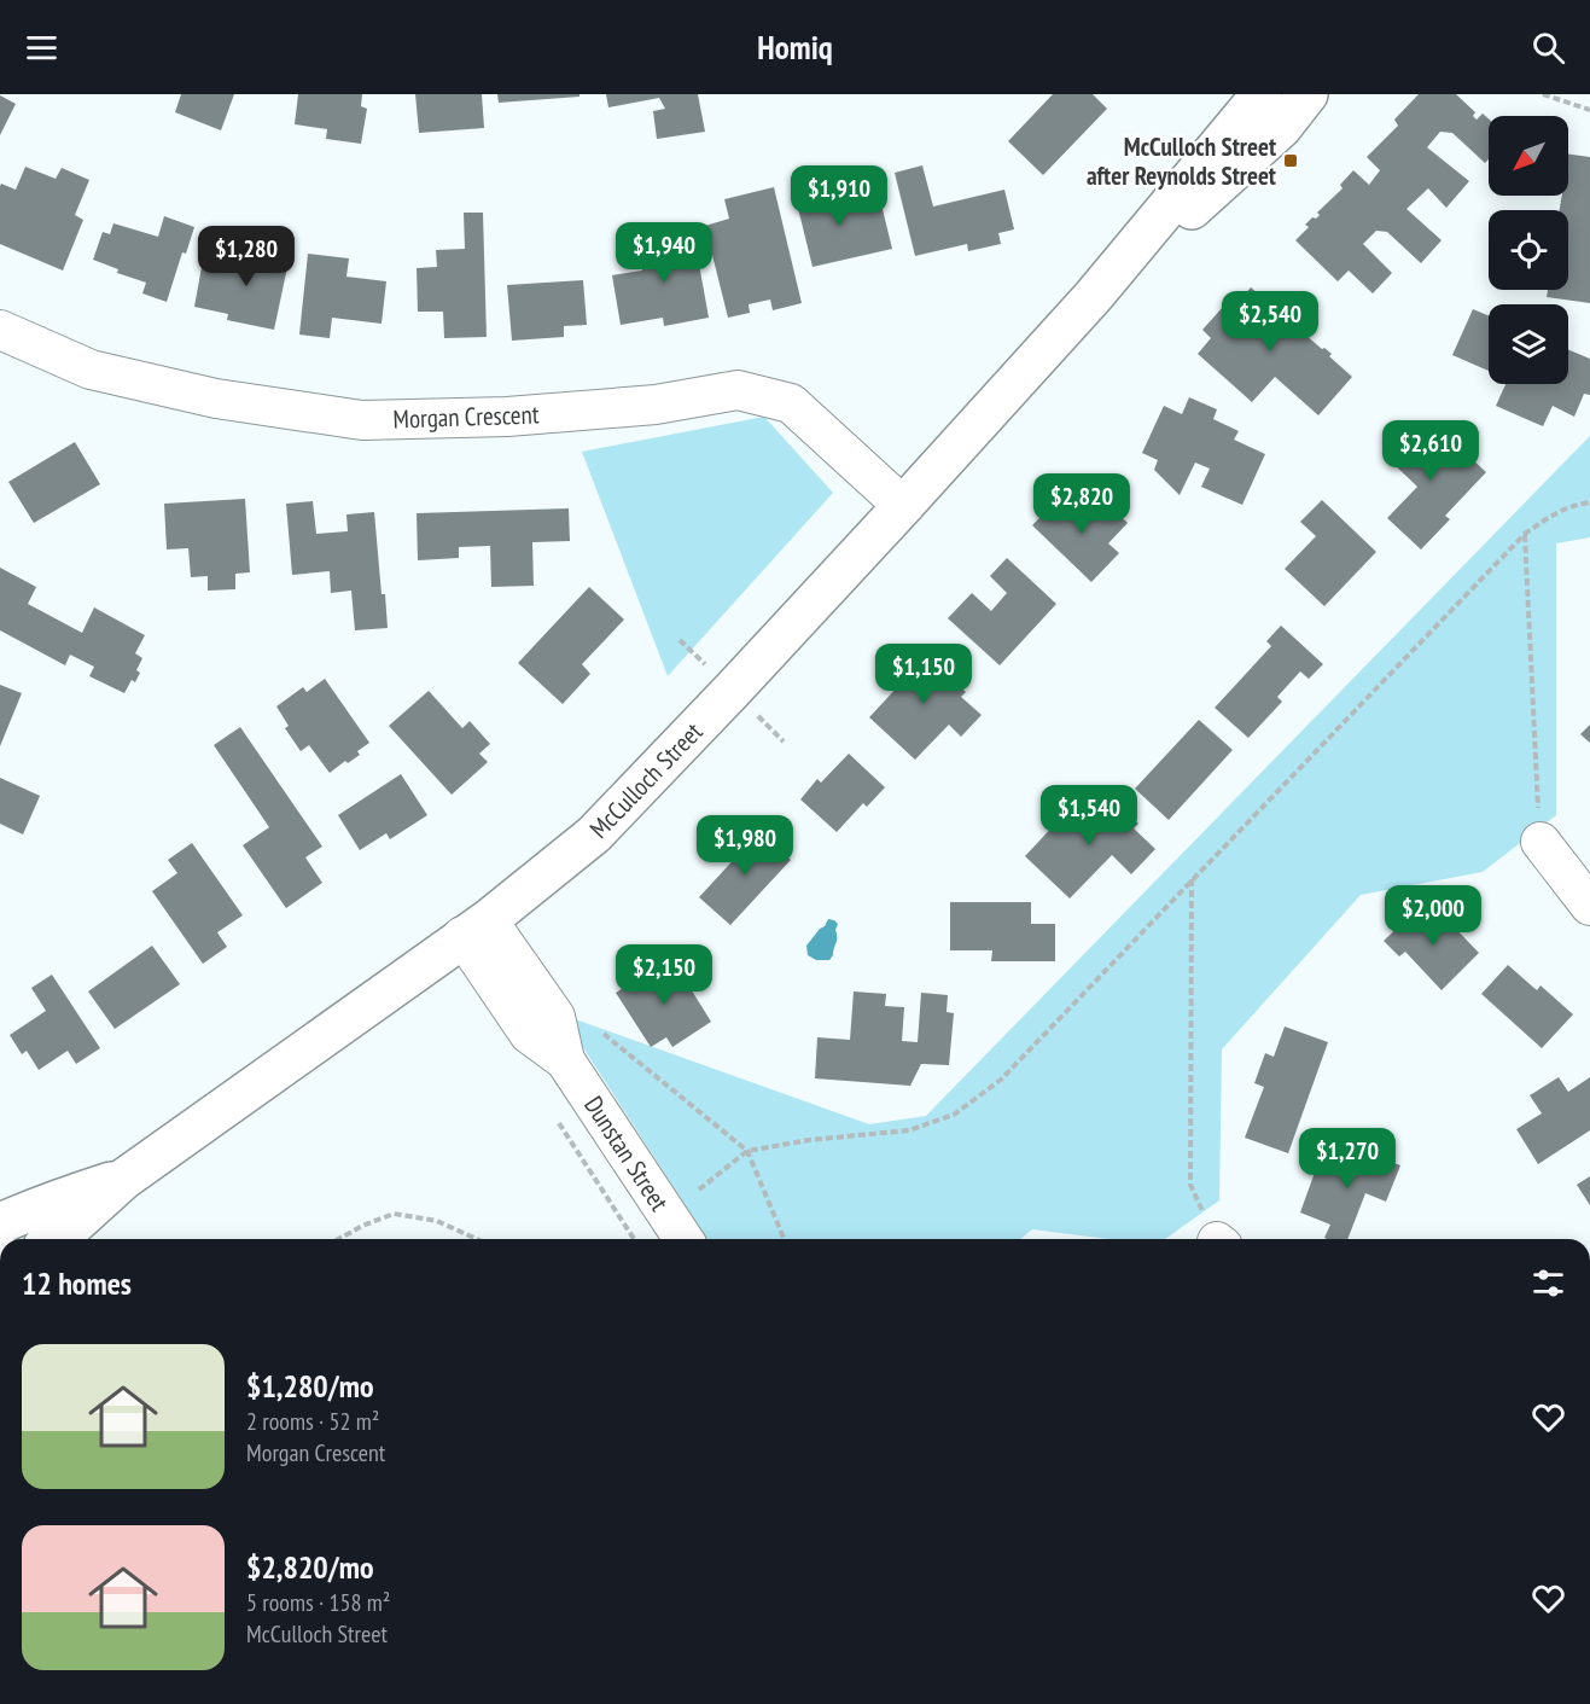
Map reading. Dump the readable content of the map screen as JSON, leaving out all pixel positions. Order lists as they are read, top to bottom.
{
  "streets": {
    "main road": ["McCulloch Street"],
    "street": ["Morgan Crescent", "Dunstan Street"]
  },
  "crossings": [
    ["Morgan Crescent", "McCulloch Street"],
    ["McCulloch Street", "Dunstan Street"]
  ],
  "places": {
    "transit": ["McCulloch Street after Reynolds Street"]
  },
  "north": "bottom left",
  "page": {
    "header": "Homiq",
    "price": [
      "$1,910",
      "$1,940",
      "$1,280",
      "$2,540",
      "$2,610",
      "$2,820",
      "$1,150",
      "$1,540",
      "$1,980",
      "$2,000",
      "$2,150",
      "$1,270"
    ],
    "heading": "12 homes",
    "list": [
      {
        "name": "$1,280/mo",
        "note": "2 rooms · 52 m² · Morgan Crescent"
      },
      {
        "name": "$2,820/mo",
        "note": "5 rooms · 158 m² · McCulloch Street"
      }
    ]
  }
}
